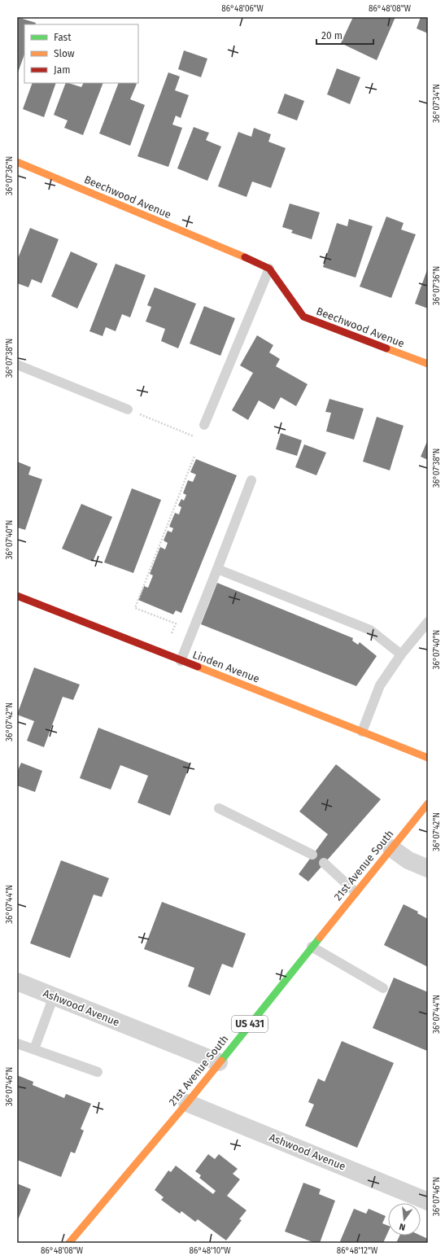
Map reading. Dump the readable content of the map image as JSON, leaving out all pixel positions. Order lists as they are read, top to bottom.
{
  "streets": {
    "street": [
      "Beechwood Avenue",
      "Linden Avenue",
      "21st Avenue South",
      "Ashwood Avenue",
      "US 431"
    ]
  },
  "crossings": [
    ["21st Avenue South", "Ashwood Avenue"]
  ],
  "legend": ["Fast", "Slow", "Jam"],
  "scale_bar": "20 m",
  "north": "bottom",
  "coordinates": [
    "86°48'06\"W",
    "86°48'08\"W",
    "36°07'34\"N",
    "36°07'36\"N",
    "36°07'38\"N",
    "36°07'40\"N",
    "36°07'42\"N",
    "36°07'44\"N",
    "36°07'46\"N",
    "86°48'10\"W",
    "86°48'12\"W"
  ]
}
